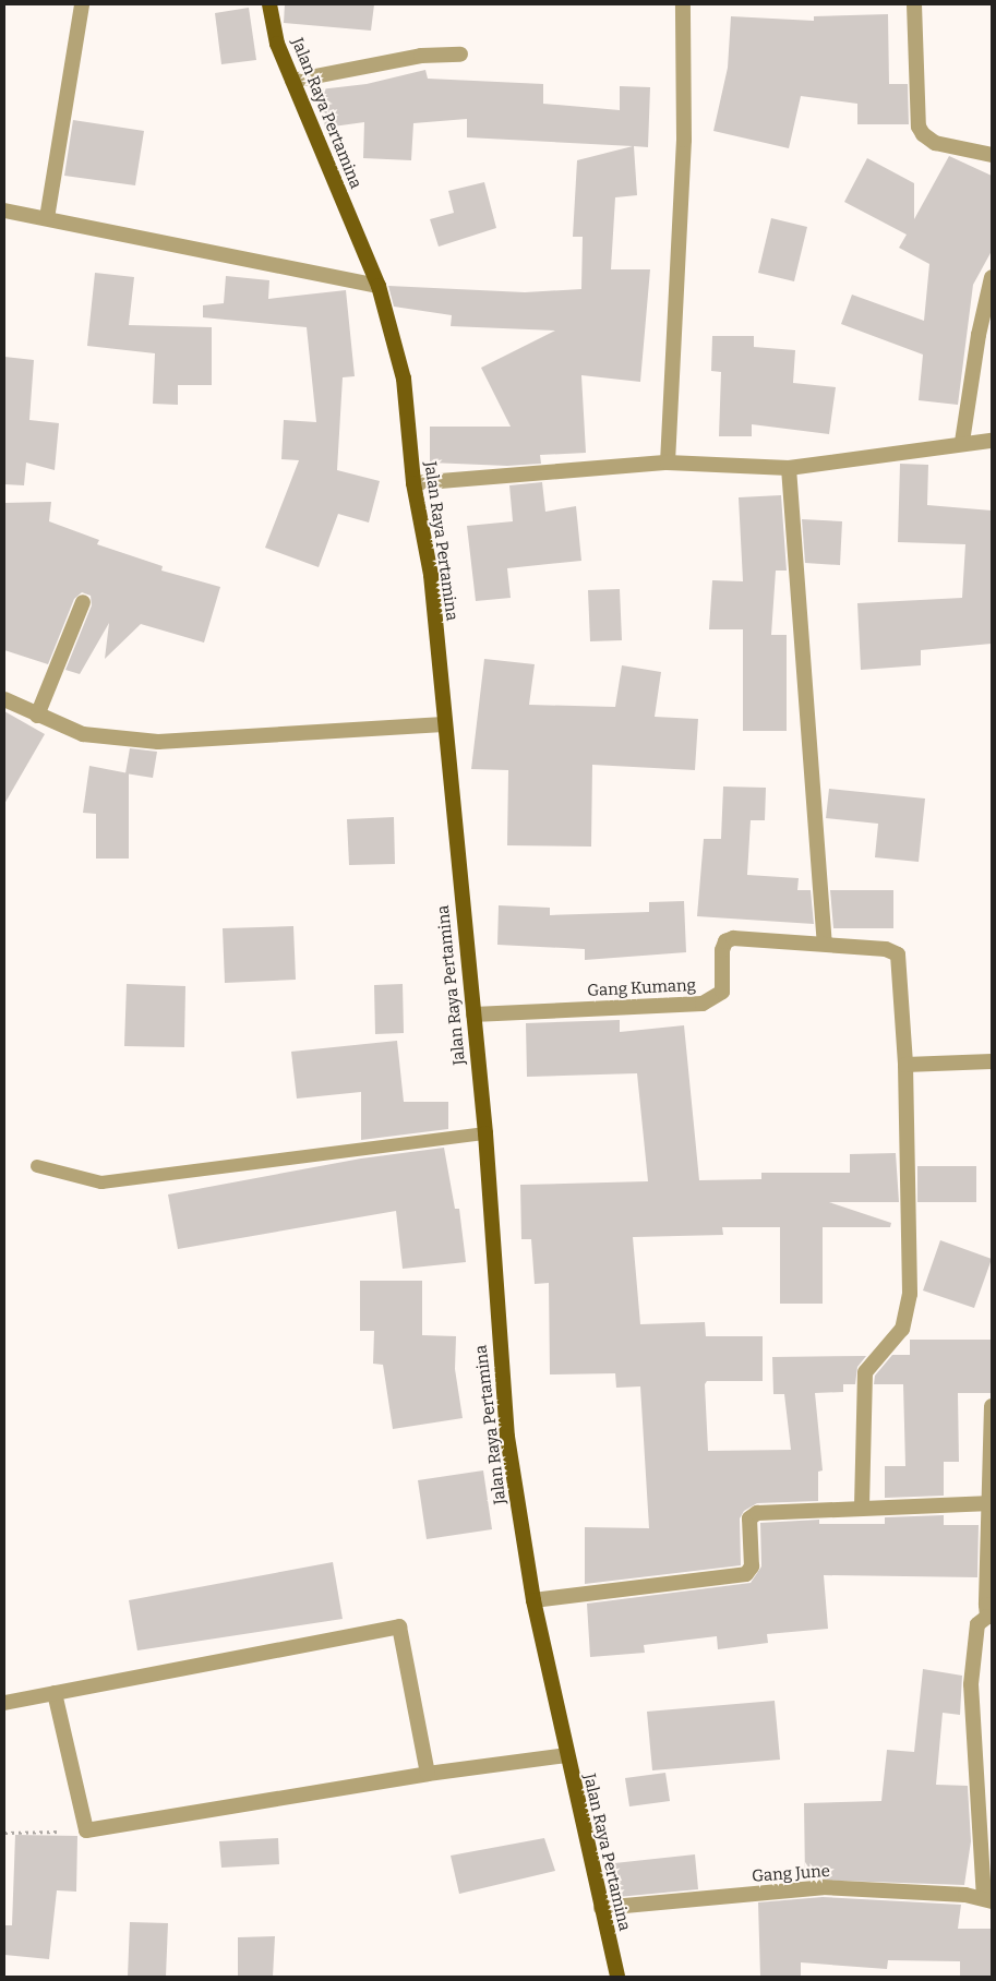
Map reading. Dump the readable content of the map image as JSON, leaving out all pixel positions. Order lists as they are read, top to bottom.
{
  "streets": {
    "main road": ["Jalan Raya Pertamina"],
    "street": ["Gang Kumang", "Gang June"]
  },
  "crossings": [
    ["Jalan Raya Pertamina", "Gang Kumang"],
    ["Jalan Raya Pertamina", "Gang June"]
  ]
}
